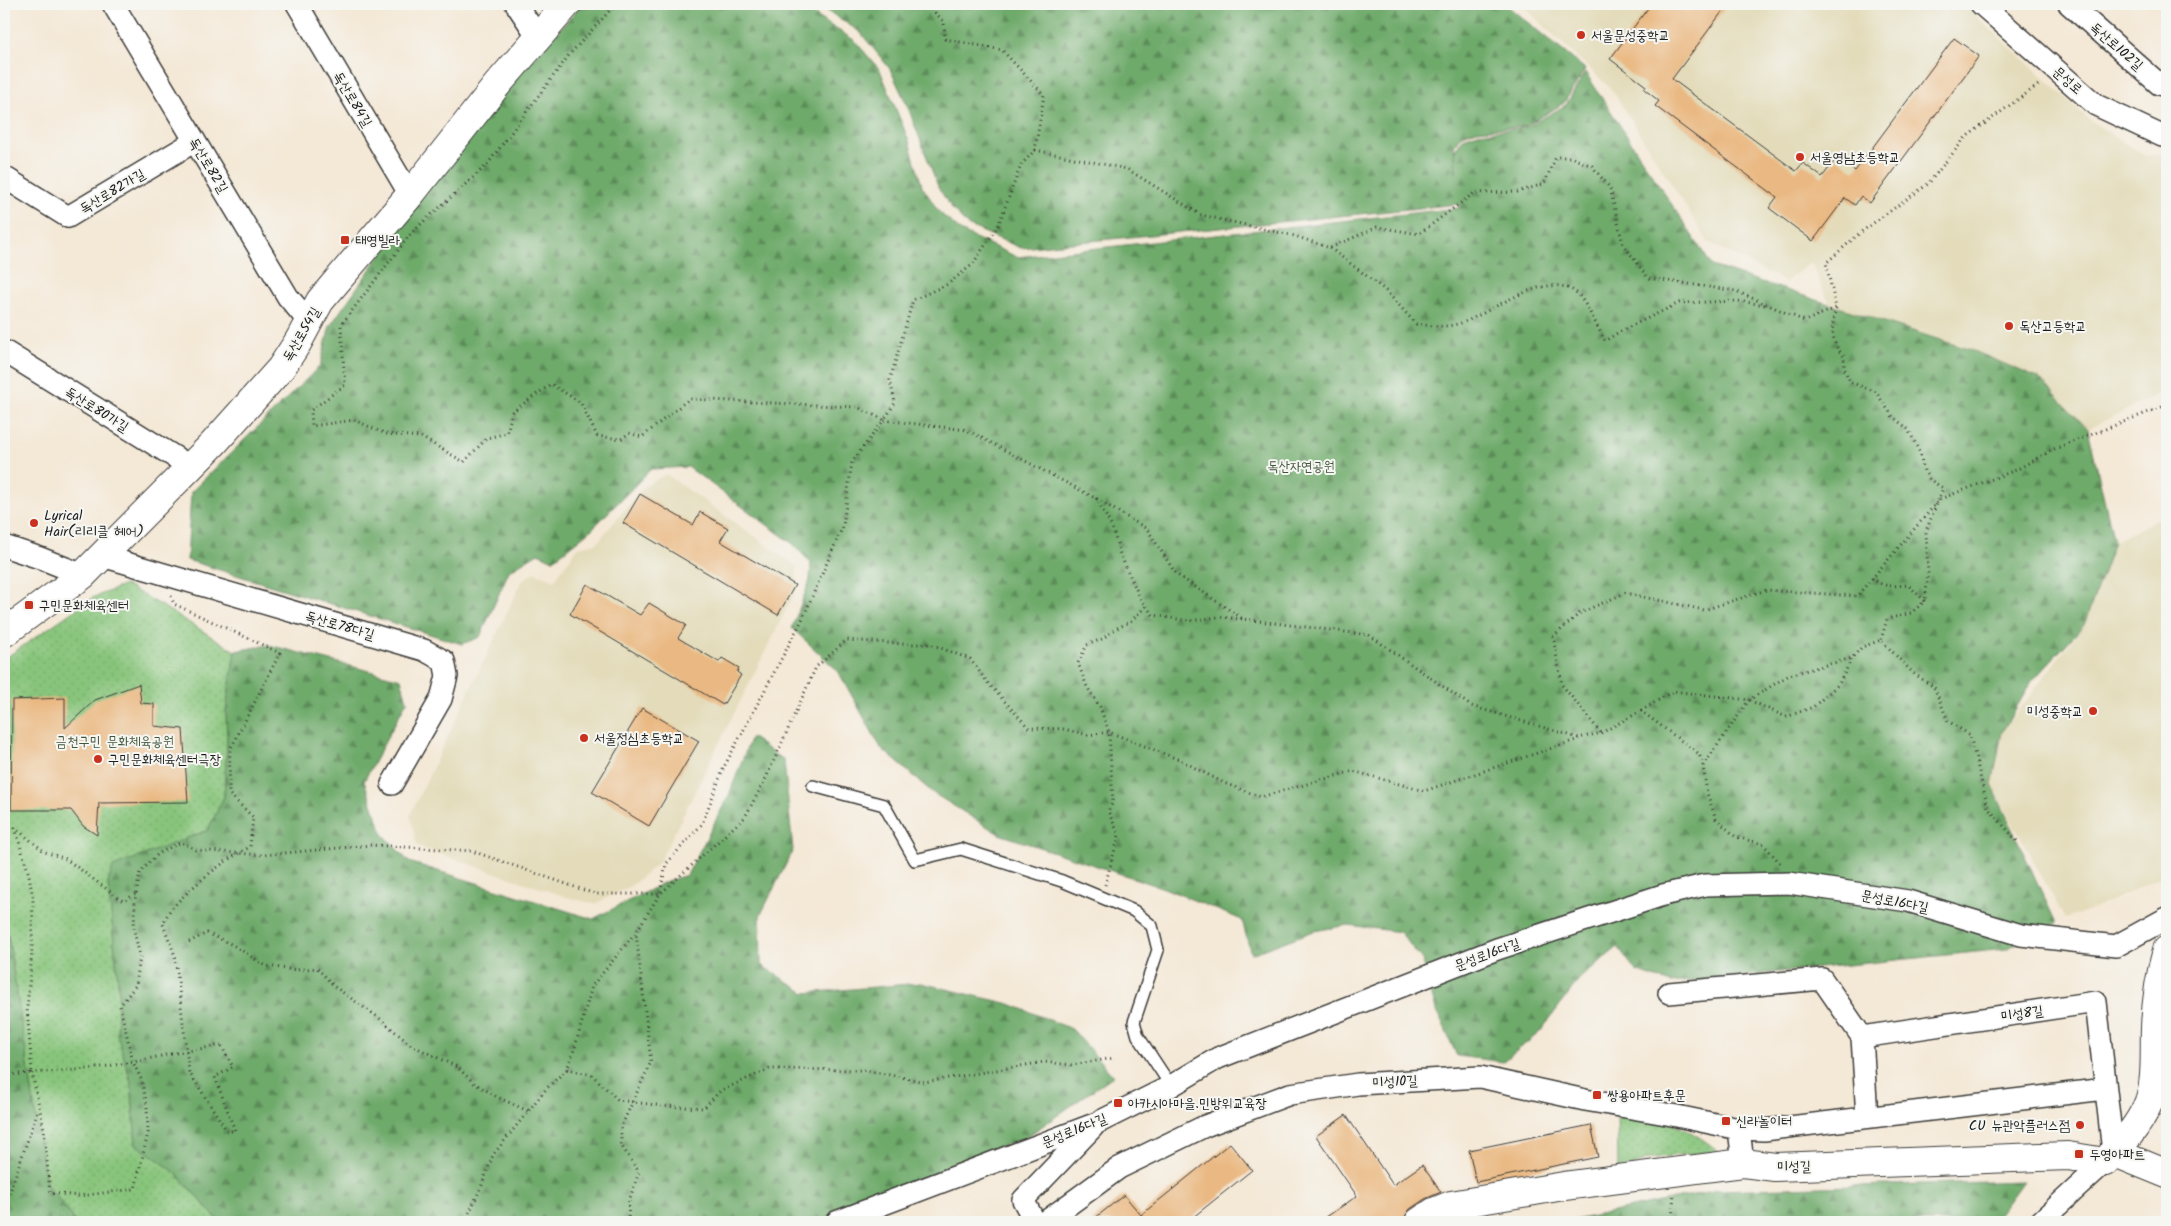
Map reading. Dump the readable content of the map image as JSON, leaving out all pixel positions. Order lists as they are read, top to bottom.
{
  "streets": {
    "street": [
      "독산로102길",
      "문성로",
      "독산로84길",
      "독산로82길",
      "독산로82가길",
      "독산로54길",
      "독산로80가길",
      "독산로78다길",
      "문성로16다길",
      "미성8길",
      "미성10길",
      "미성길"
    ]
  },
  "crossings": [
    ["독산로84길", "독산로54길"],
    ["독산로82길", "독산로82가길"],
    ["독산로82길", "독산로54길"],
    ["독산로54길", "독산로80가길"],
    ["독산로54길", "독산로78다길"],
    ["미성8길", "미성길"]
  ],
  "parks": ["독산자연공원", "금천구민 문화체육공원"],
  "places": {
    "other": [
      "서울문성중학교",
      "서울영남초등학교",
      "독산고등학교",
      "Lyrical Hair(리리클 헤어)",
      "미성중학교",
      "서울정심초등학교",
      "구민문화체육센터극장",
      "CU 뉴관악플러스점"
    ],
    "transit": [
      "태영빌라",
      "구민문화체육센터",
      "쌍용아파트후문",
      "아카시아마을.민방위교육장",
      "신라놀이터",
      "두영아파트"
    ]
  }
}
